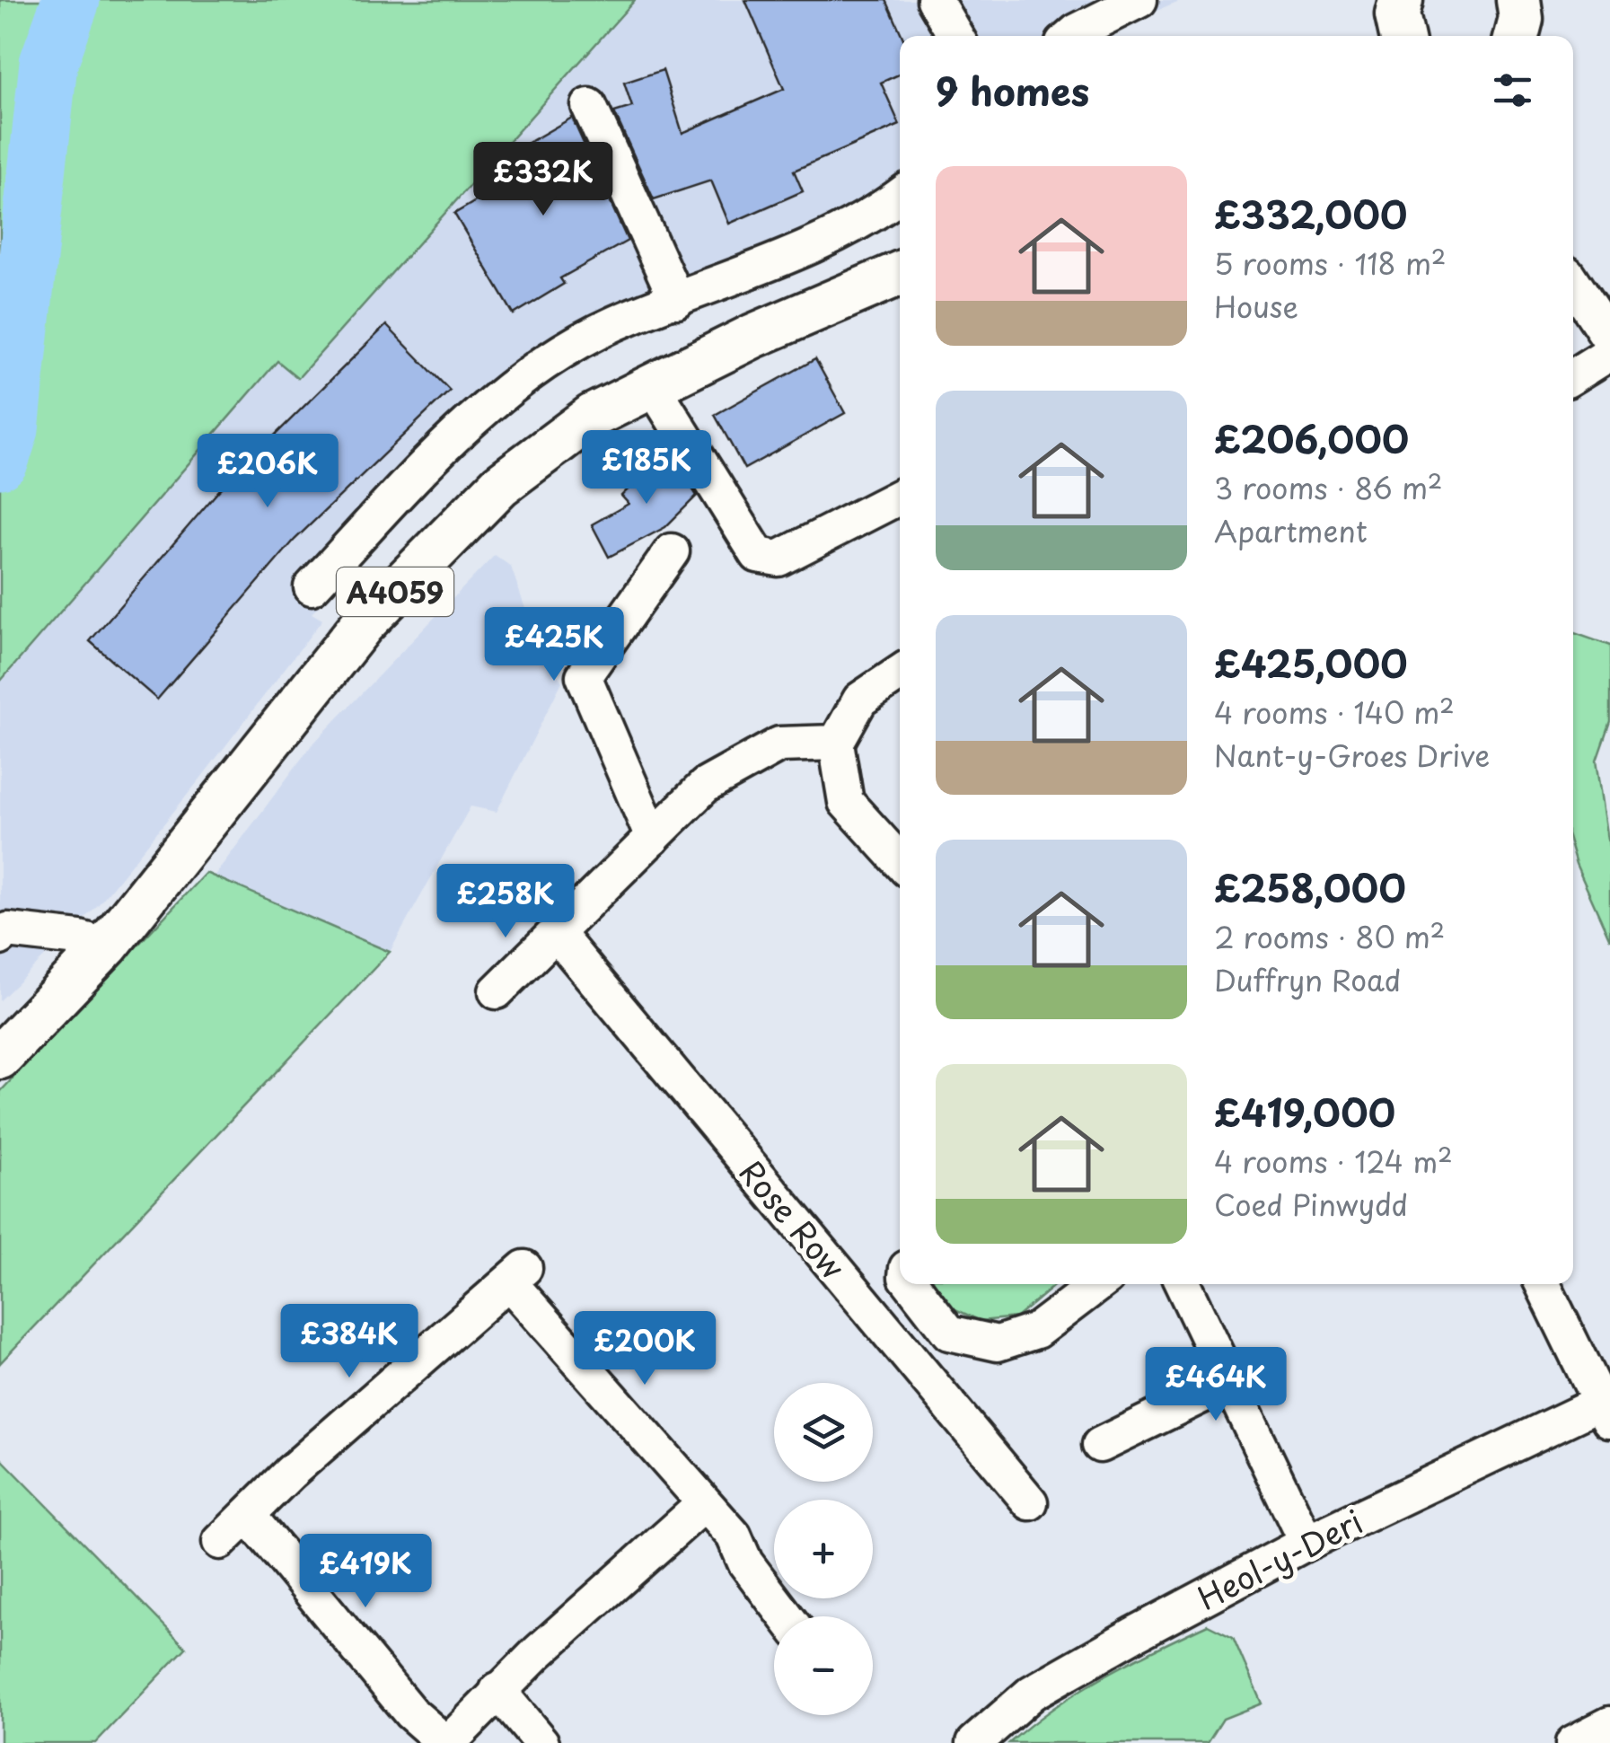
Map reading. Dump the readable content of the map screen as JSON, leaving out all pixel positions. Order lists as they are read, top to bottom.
{
  "streets": {
    "main road": ["A4059"],
    "street": ["Rose Row", "Heol-y-Deri"]
  },
  "page": {
    "heading": "9 homes",
    "price": [
      "£332K",
      "£185K",
      "£206K",
      "£425K",
      "£258K",
      "£384K",
      "£200K",
      "£464K",
      "£419K"
    ],
    "list": [
      {
        "name": "£332,000",
        "note": "5 rooms · 118 m² · House"
      },
      {
        "name": "£206,000",
        "note": "3 rooms · 86 m² · Apartment"
      },
      {
        "name": "£425,000",
        "note": "4 rooms · 140 m² · Nant-y-Groes Drive"
      },
      {
        "name": "£258,000",
        "note": "2 rooms · 80 m² · Duffryn Road"
      },
      {
        "name": "£419,000",
        "note": "4 rooms · 124 m² · Coed Pinwydd"
      }
    ],
    "map_buttons": ["+", "−"]
  }
}
